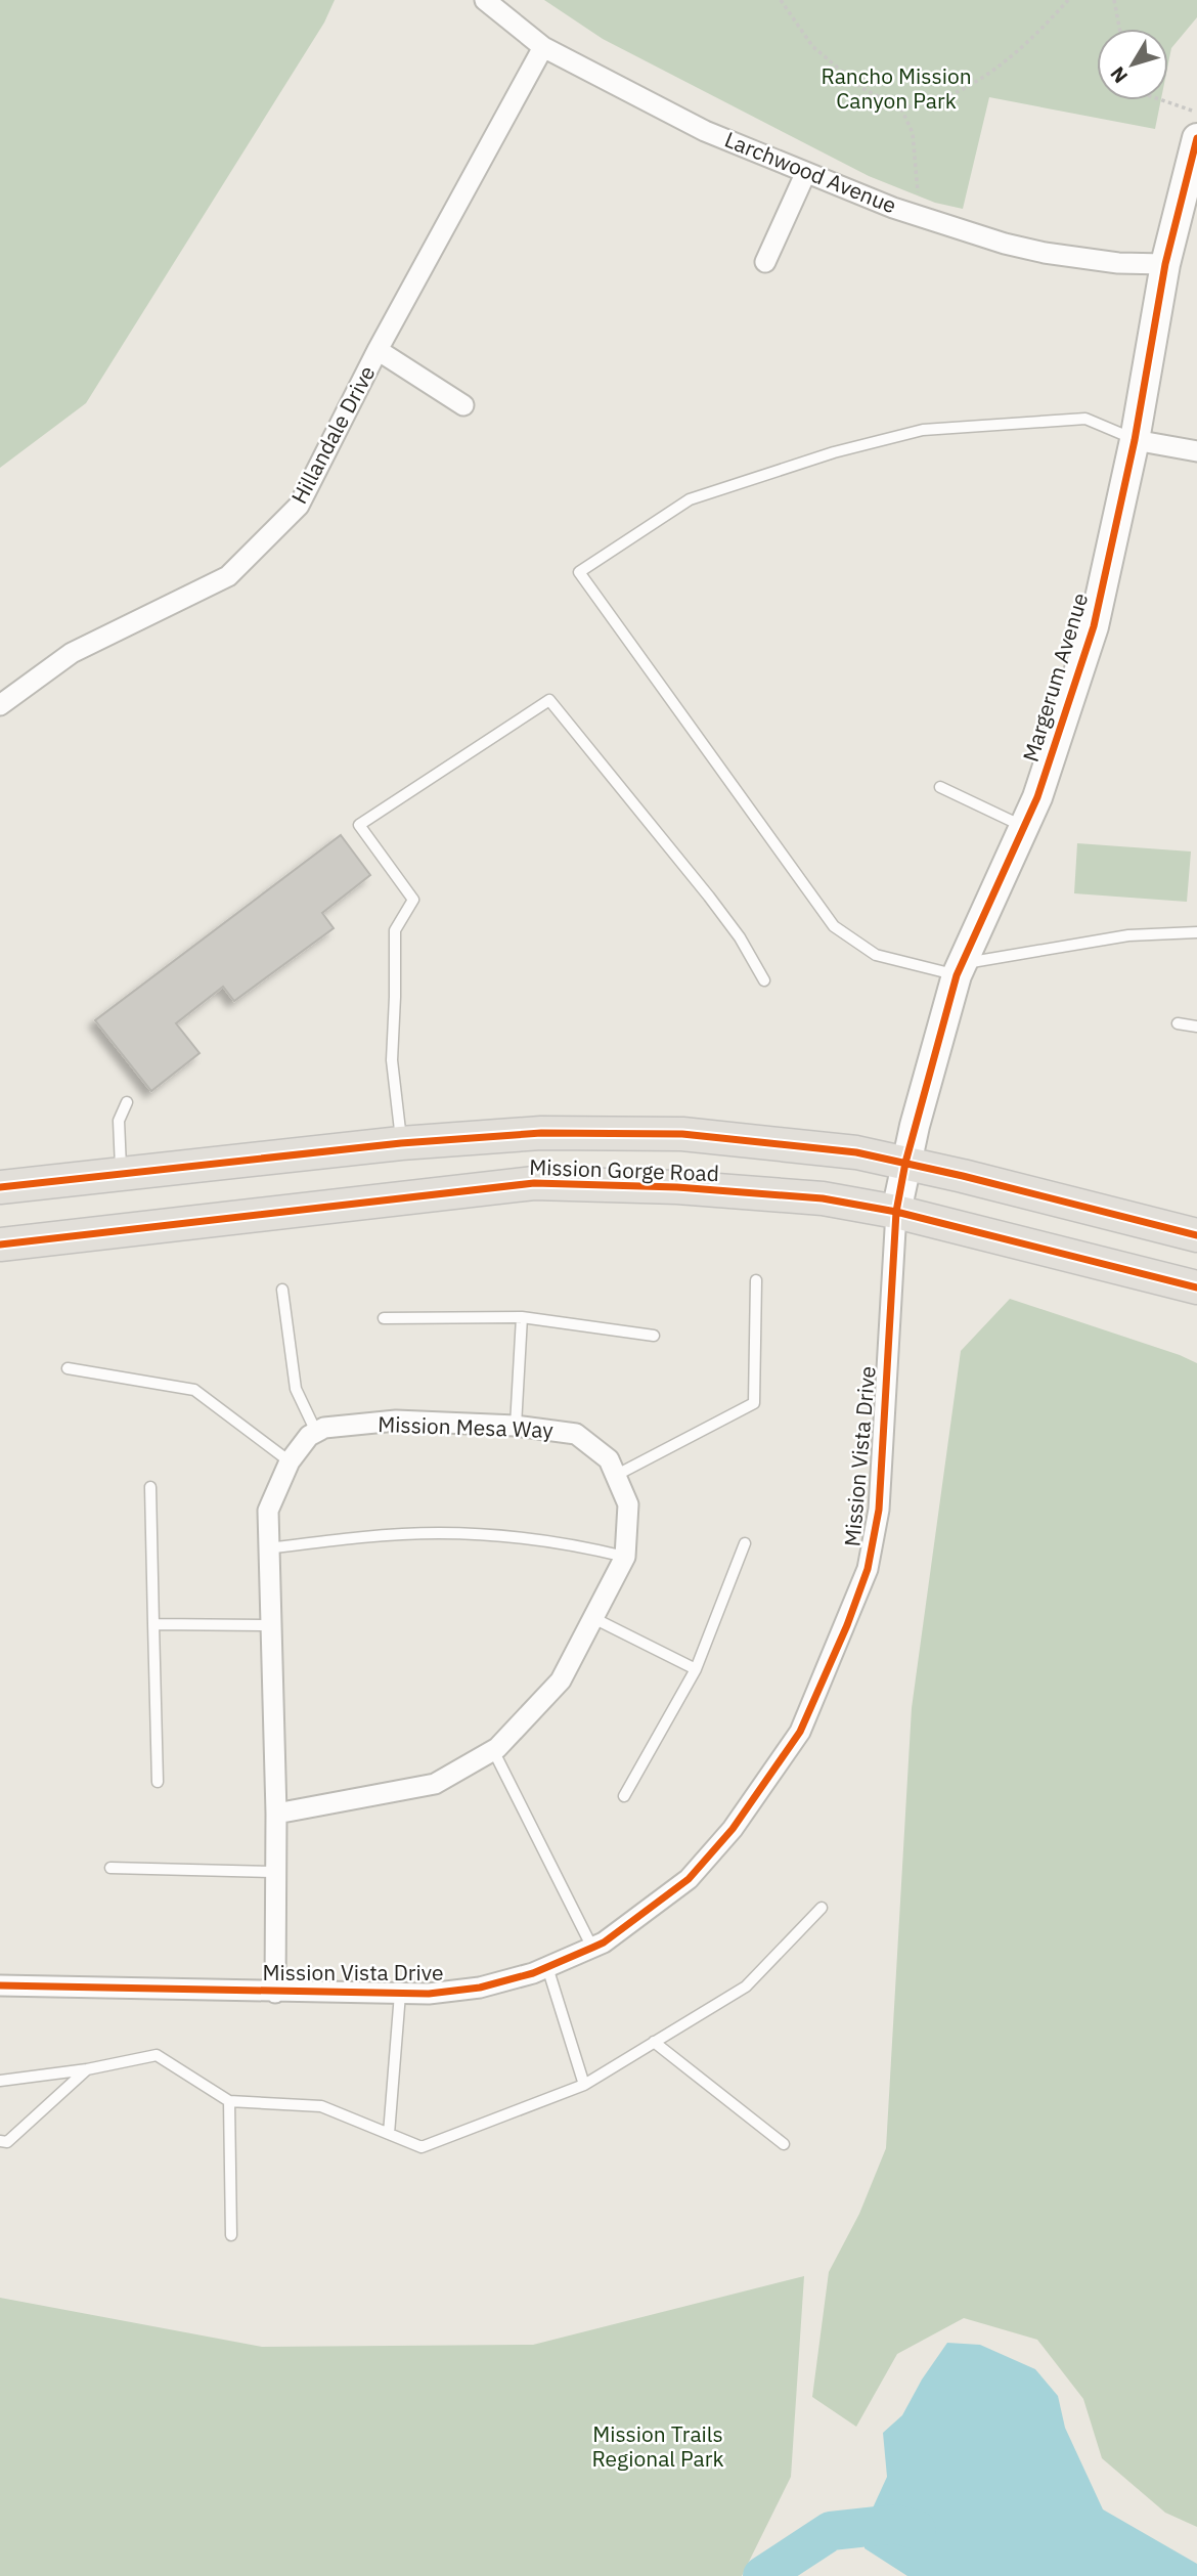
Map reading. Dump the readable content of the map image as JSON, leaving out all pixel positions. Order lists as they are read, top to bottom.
{
  "streets": {
    "main road": ["Mission Gorge Road"],
    "street": [
      "Larchwood Avenue",
      "Hillandale Drive",
      "Margerum Avenue",
      "Mission Mesa Way",
      "Mission Vista Drive"
    ]
  },
  "crossings": [
    ["Larchwood Avenue", "Hillandale Drive"],
    ["Larchwood Avenue", "Margerum Avenue"],
    ["Margerum Avenue", "Mission Gorge Road"],
    ["Margerum Avenue", "Mission Vista Drive"],
    ["Mission Gorge Road", "Mission Vista Drive"]
  ],
  "parks": ["Rancho Mission Canyon Park", "Mission Trails Regional Park"],
  "north": "bottom left"
}
